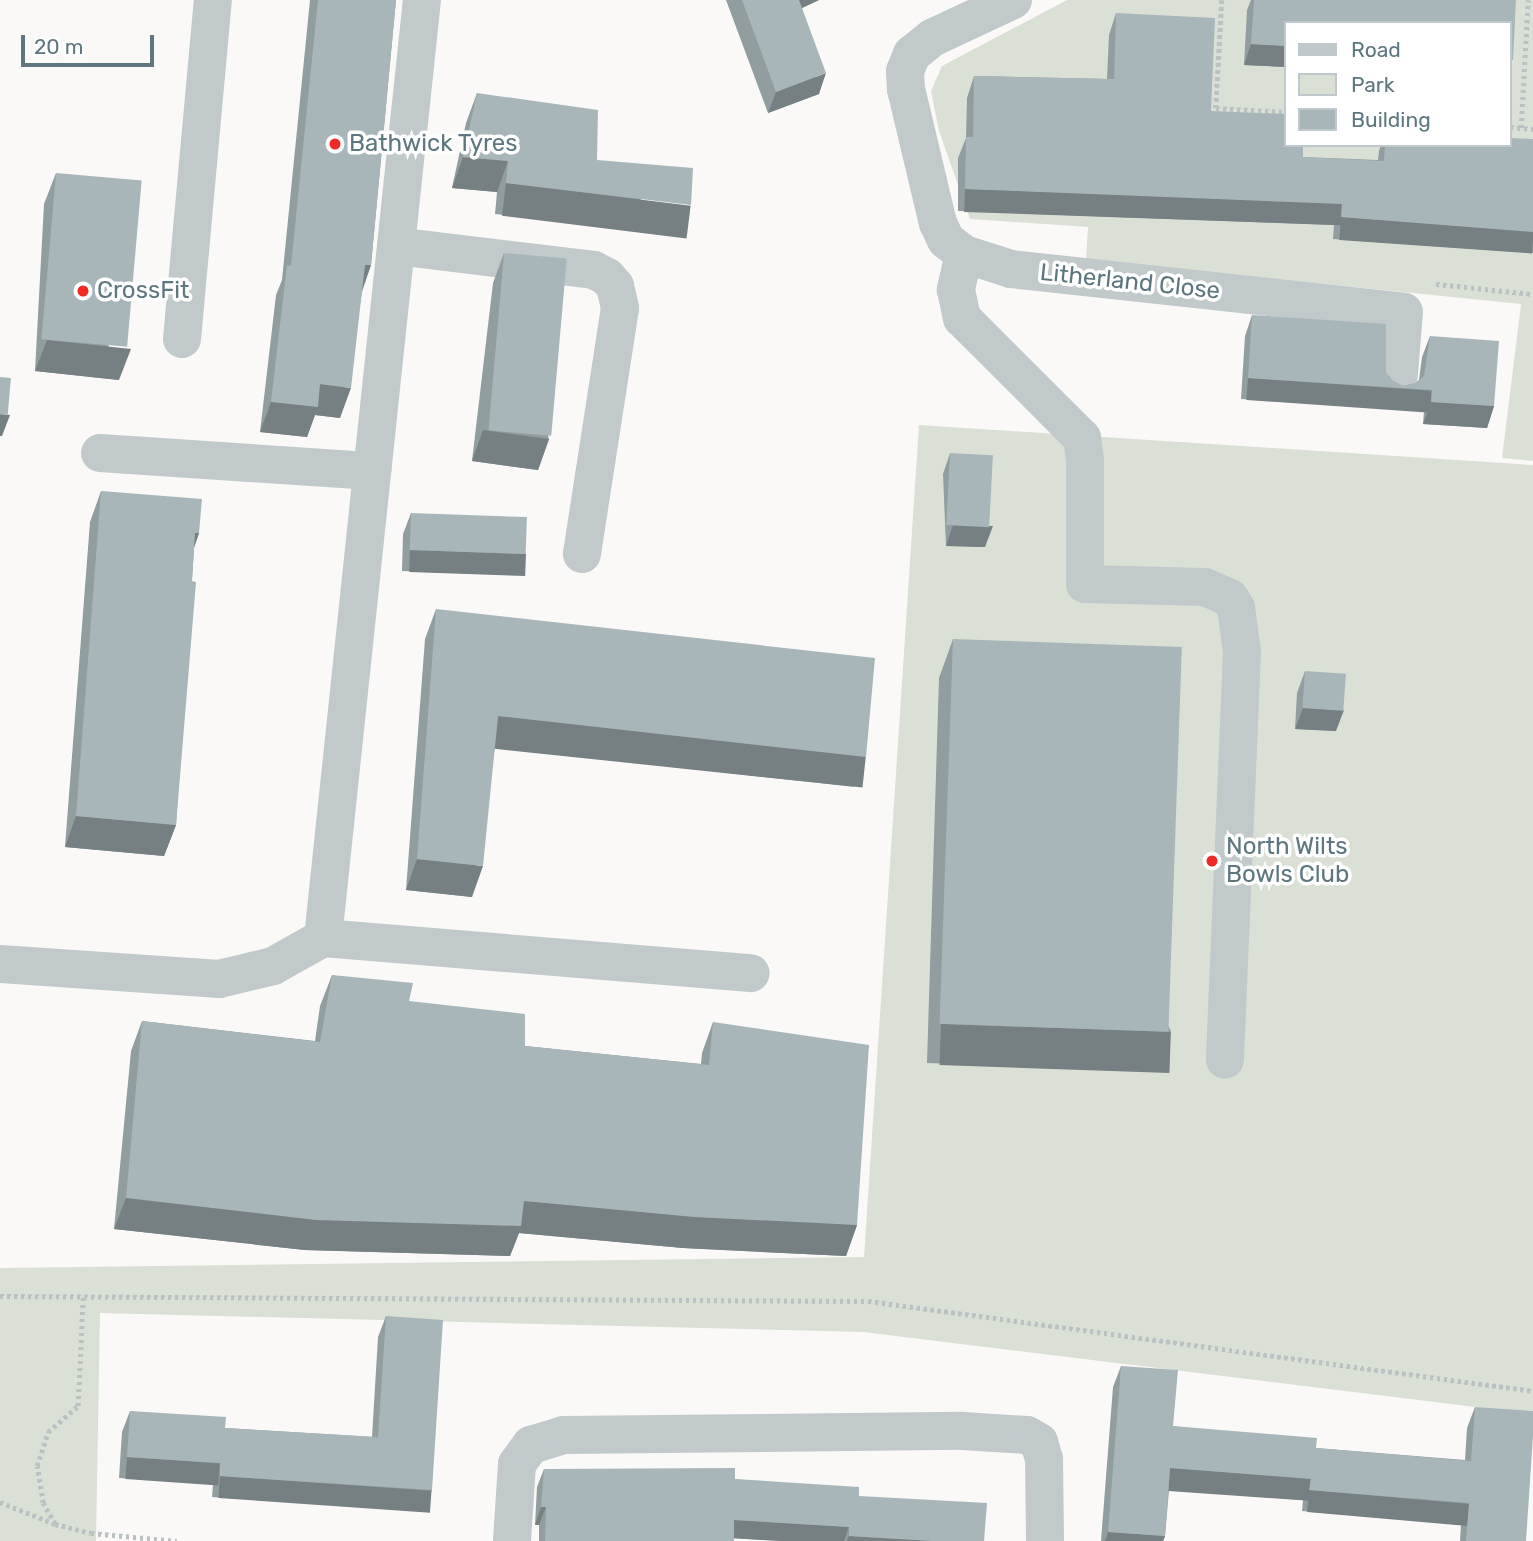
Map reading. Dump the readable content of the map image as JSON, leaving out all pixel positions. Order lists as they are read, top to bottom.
{
  "streets": {
    "street": ["Litherland Close"]
  },
  "places": ["Bathwick Tyres", "CrossFit", "North Wilts Bowls Club"],
  "legend": ["Road", "Park", "Building"],
  "scale_bar": "20 m"
}
